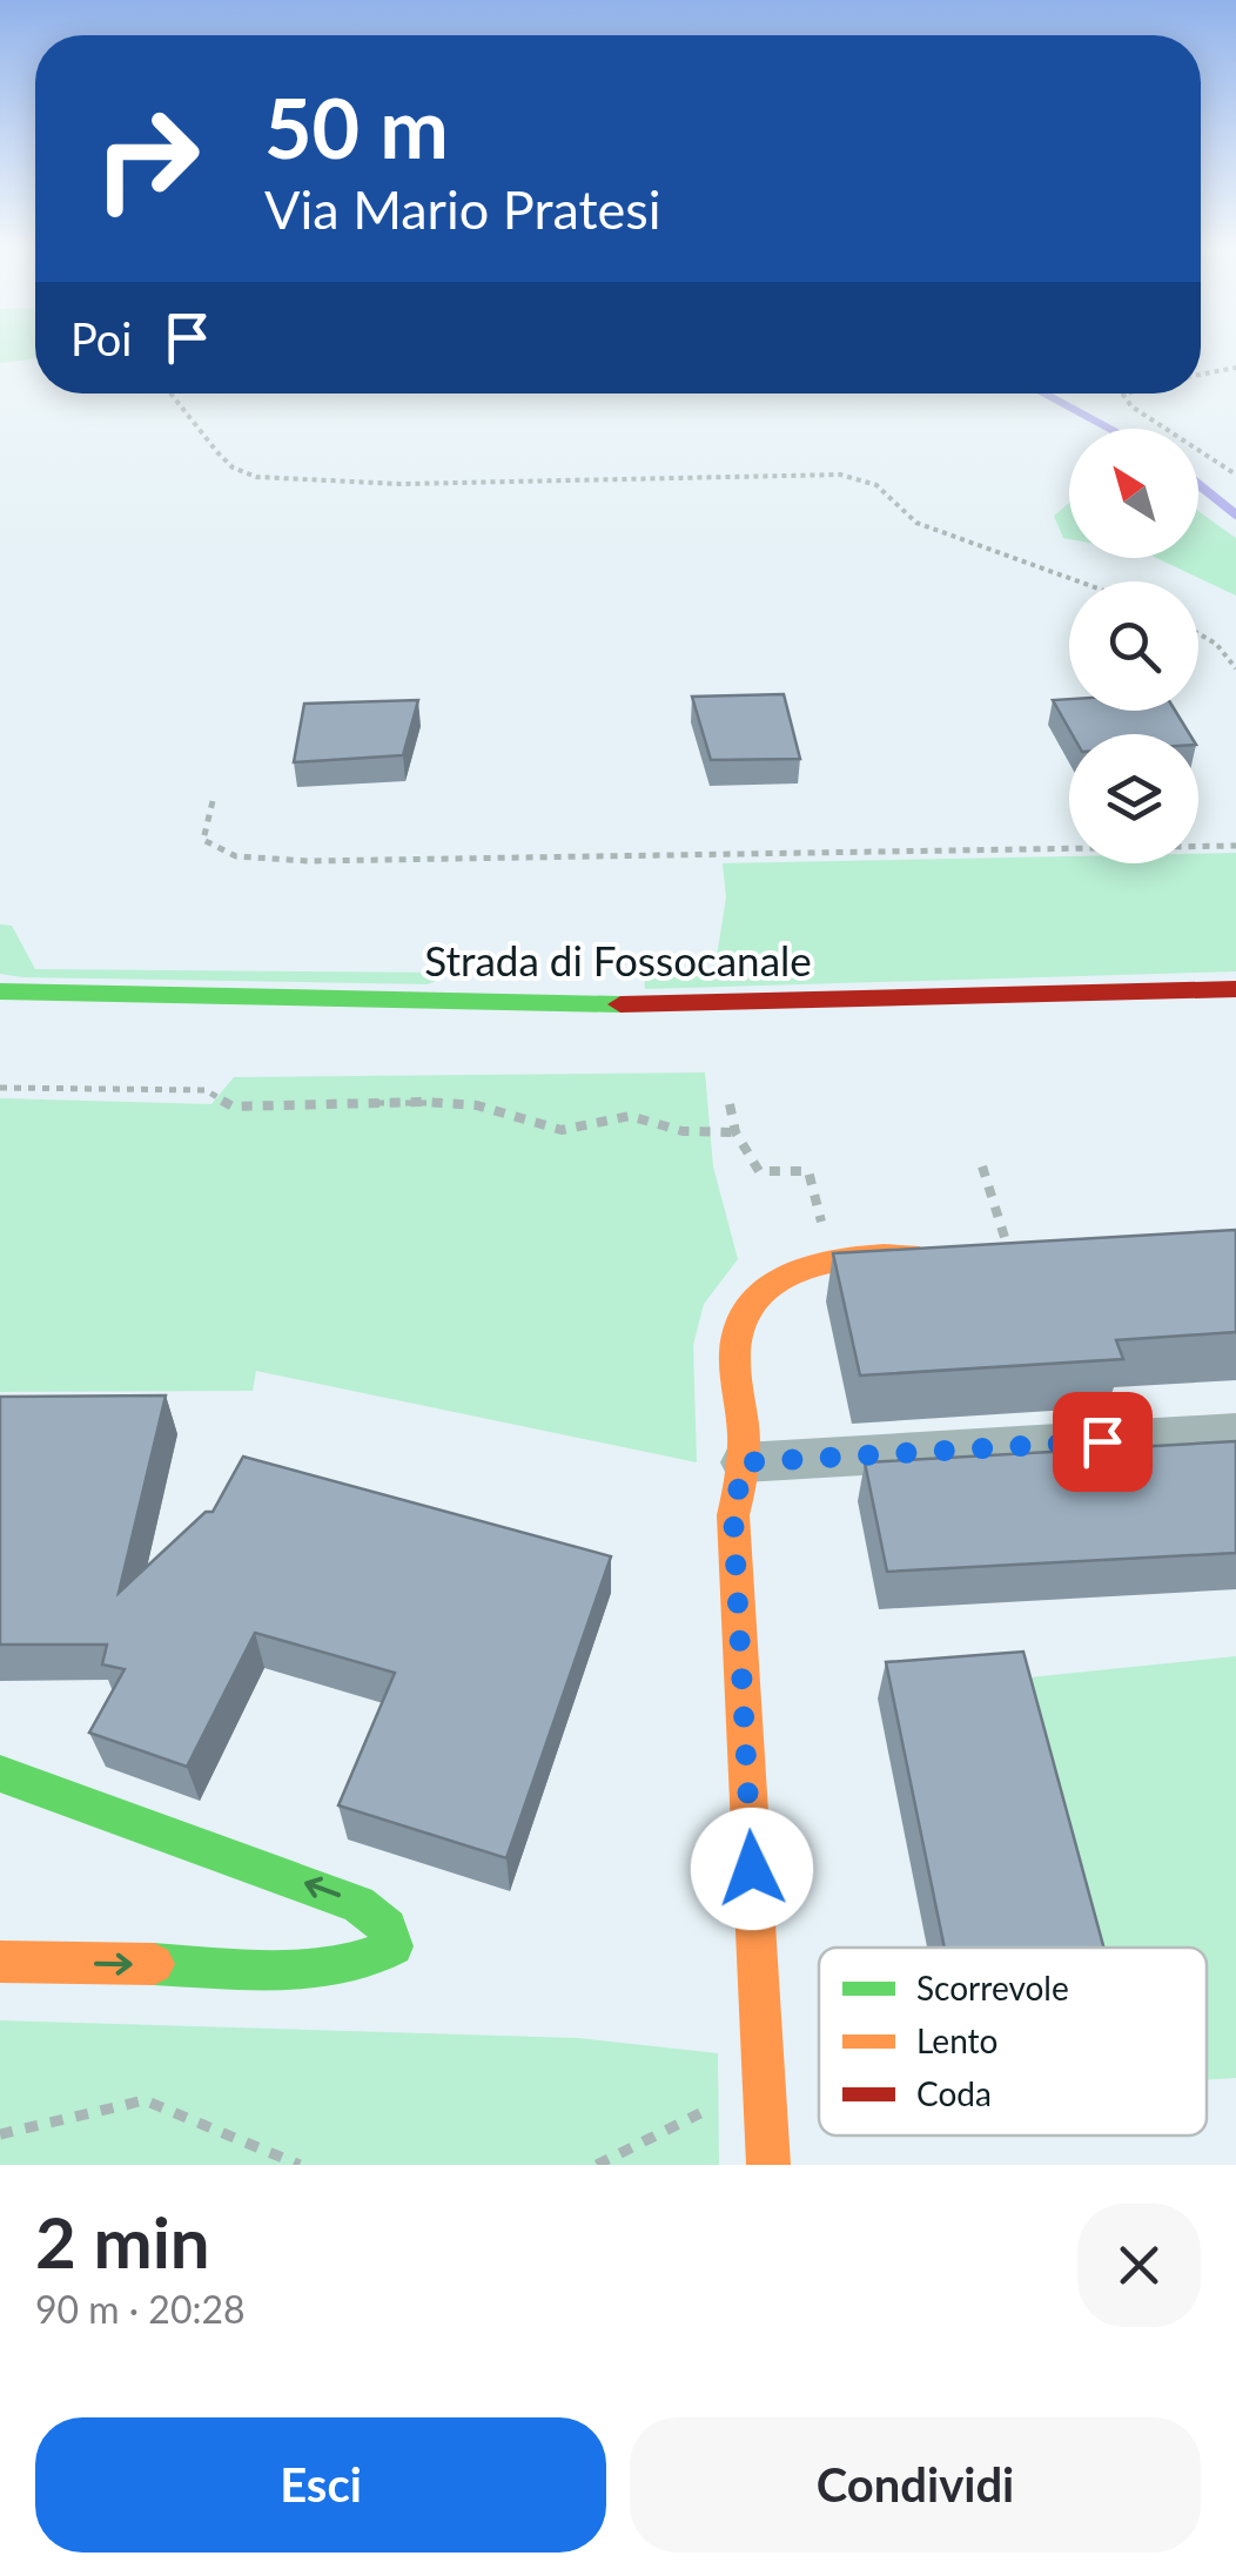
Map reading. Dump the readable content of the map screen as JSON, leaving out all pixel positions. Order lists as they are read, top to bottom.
{
  "streets": {
    "street": ["Strada di Fossocanale"]
  },
  "legend": ["Scorrevole", "Lento", "Coda"],
  "north": "top left",
  "page": {
    "turn": ["50 m", "Via Mario Pratesi"],
    "then": "Poi",
    "heading": ["2 min", "90 m · 20:28"],
    "buttons": ["Esci", "Condividi"]
  }
}
